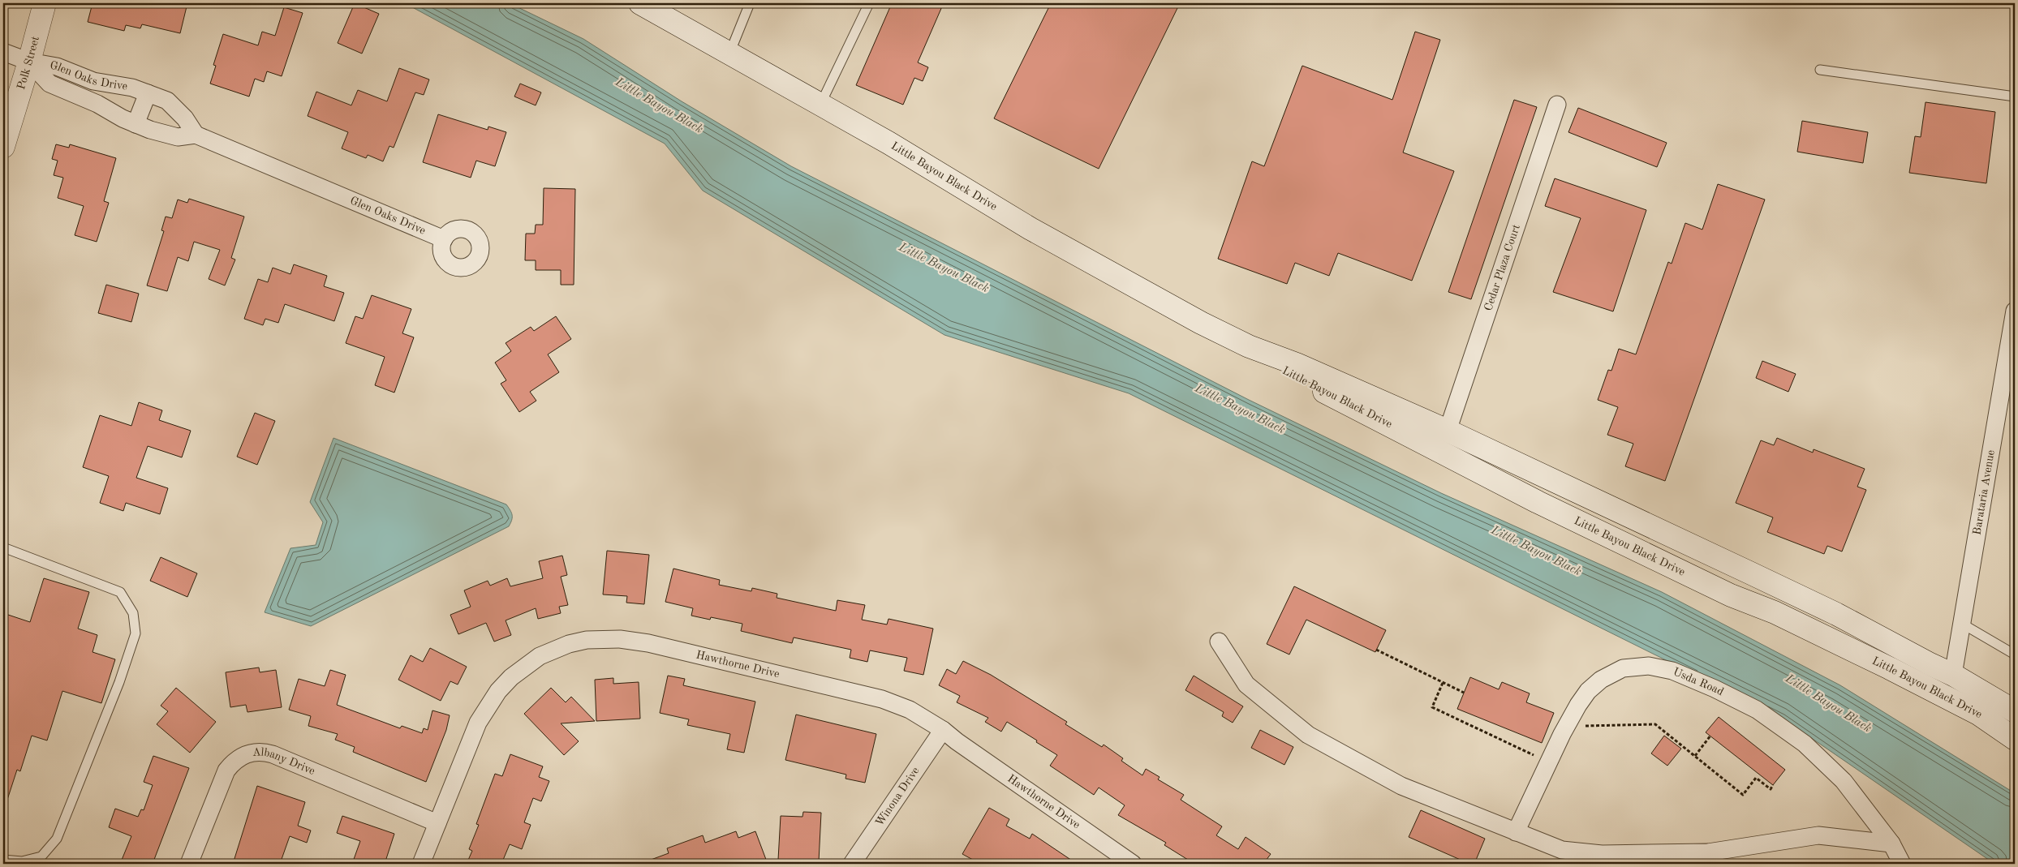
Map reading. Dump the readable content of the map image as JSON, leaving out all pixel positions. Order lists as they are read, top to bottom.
{
  "streets": {
    "main road": ["Polk Street", "Little Bayou Black Drive"],
    "street": [
      "Glen Oaks Drive",
      "Cedar Plaza Court",
      "Barataria Avenue",
      "Hawthorne Drive",
      "Usda Road",
      "Albany Drive",
      "Winona Drive"
    ]
  },
  "crossings": [
    ["Polk Street", "Glen Oaks Drive"],
    ["Little Bayou Black Drive", "Cedar Plaza Court"],
    ["Little Bayou Black Drive", "Barataria Avenue"],
    ["Hawthorne Drive", "Albany Drive"],
    ["Hawthorne Drive", "Winona Drive"]
  ],
  "water": ["Little Bayou Black"]
}
